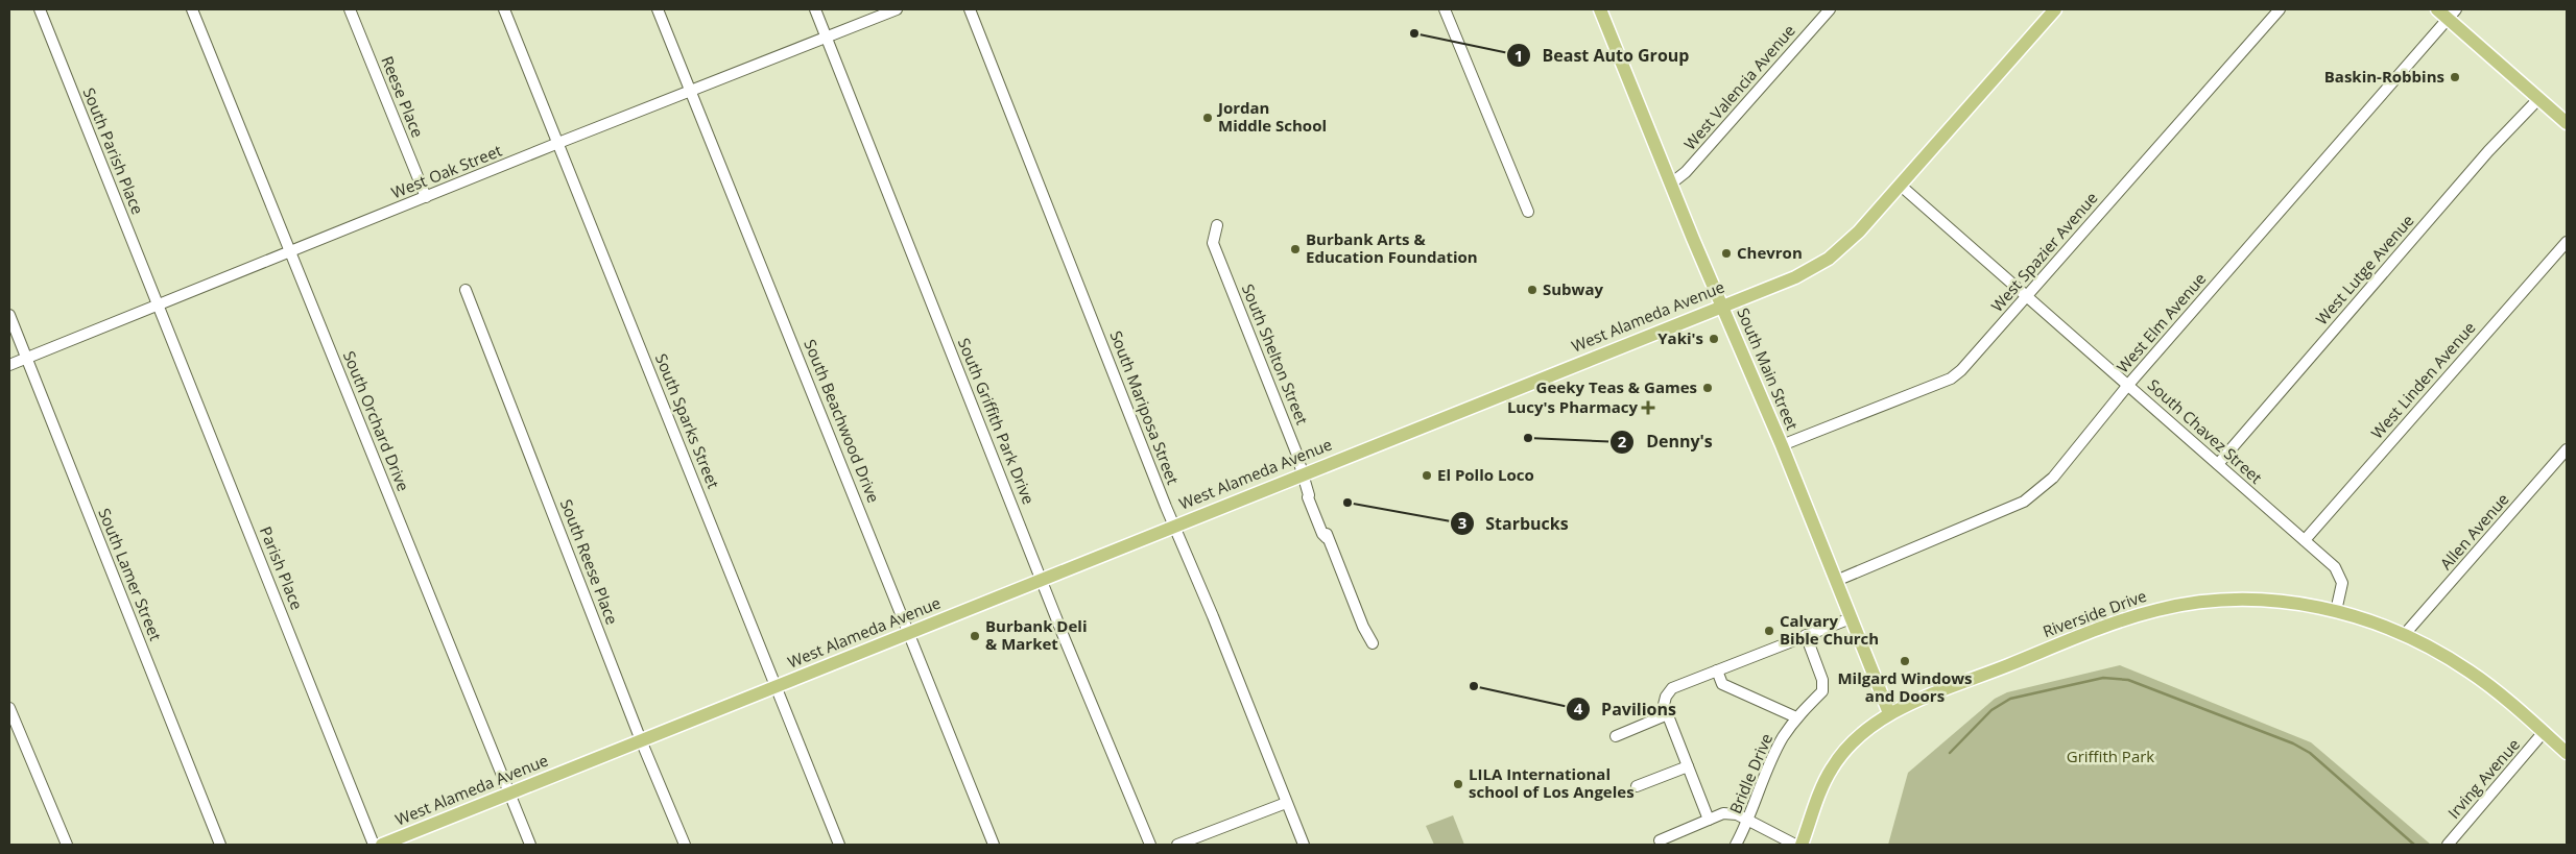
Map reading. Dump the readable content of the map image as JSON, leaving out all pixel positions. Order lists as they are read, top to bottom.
{
  "streets": {
    "main road": ["West Alameda Avenue", "South Main Street", "Riverside Drive"],
    "street": [
      "West Valencia Avenue",
      "Reese Place",
      "South Parish Place",
      "West Oak Street",
      "West Spazier Avenue",
      "West Lutge Avenue",
      "West Elm Avenue",
      "South Shelton Street",
      "West Linden Avenue",
      "South Mariposa Street",
      "South Orchard Drive",
      "South Sparks Street",
      "South Beachwood Drive",
      "South Griffith Park Drive",
      "South Chavez Street",
      "Allen Avenue",
      "South Reese Place",
      "Parish Place",
      "South Lamer Street",
      "Bridle Drive",
      "Irving Avenue"
    ]
  },
  "crossings": [
    ["West Valencia Avenue", "South Main Street"],
    ["Reese Place", "West Oak Street"],
    ["South Parish Place", "West Oak Street"],
    ["South Parish Place", "Parish Place"],
    ["West Oak Street", "South Orchard Drive"],
    ["West Oak Street", "South Sparks Street"],
    ["West Oak Street", "South Beachwood Drive"],
    ["West Oak Street", "South Griffith Park Drive"],
    ["West Oak Street", "Parish Place"],
    ["West Oak Street", "South Lamer Street"],
    ["West Spazier Avenue", "South Main Street"],
    ["West Spazier Avenue", "South Chavez Street"],
    ["West Lutge Avenue", "South Chavez Street"],
    ["West Alameda Avenue", "South Shelton Street"],
    ["West Alameda Avenue", "South Main Street"],
    ["West Alameda Avenue", "South Mariposa Street"],
    ["West Alameda Avenue", "South Orchard Drive"],
    ["West Alameda Avenue", "South Sparks Street"],
    ["West Alameda Avenue", "South Beachwood Drive"],
    ["West Alameda Avenue", "South Griffith Park Drive"],
    ["West Alameda Avenue", "South Chavez Street"],
    ["West Alameda Avenue", "South Reese Place"],
    ["West Elm Avenue", "South Main Street"],
    ["West Elm Avenue", "South Chavez Street"],
    ["South Main Street", "Riverside Drive"],
    ["West Linden Avenue", "South Chavez Street"],
    ["South Chavez Street", "Riverside Drive"],
    ["Allen Avenue", "Riverside Drive"],
    ["Riverside Drive", "Irving Avenue"]
  ],
  "parks": ["Griffith Park"],
  "places": {
    "other": [
      "Beast Auto Group",
      "Baskin-Robbins",
      "Jordan Middle School",
      "Burbank Arts & Education Foundation",
      "Chevron",
      "Subway",
      "Yaki's",
      "Geeky Teas & Games",
      "Denny's",
      "El Pollo Loco",
      "Starbucks",
      "Calvary Bible Church",
      "Burbank Deli & Market",
      "Milgard Windows and Doors",
      "Pavilions",
      "LILA International school of Los Angeles"
    ],
    "health": ["Lucy's Pharmacy"]
  }
}
